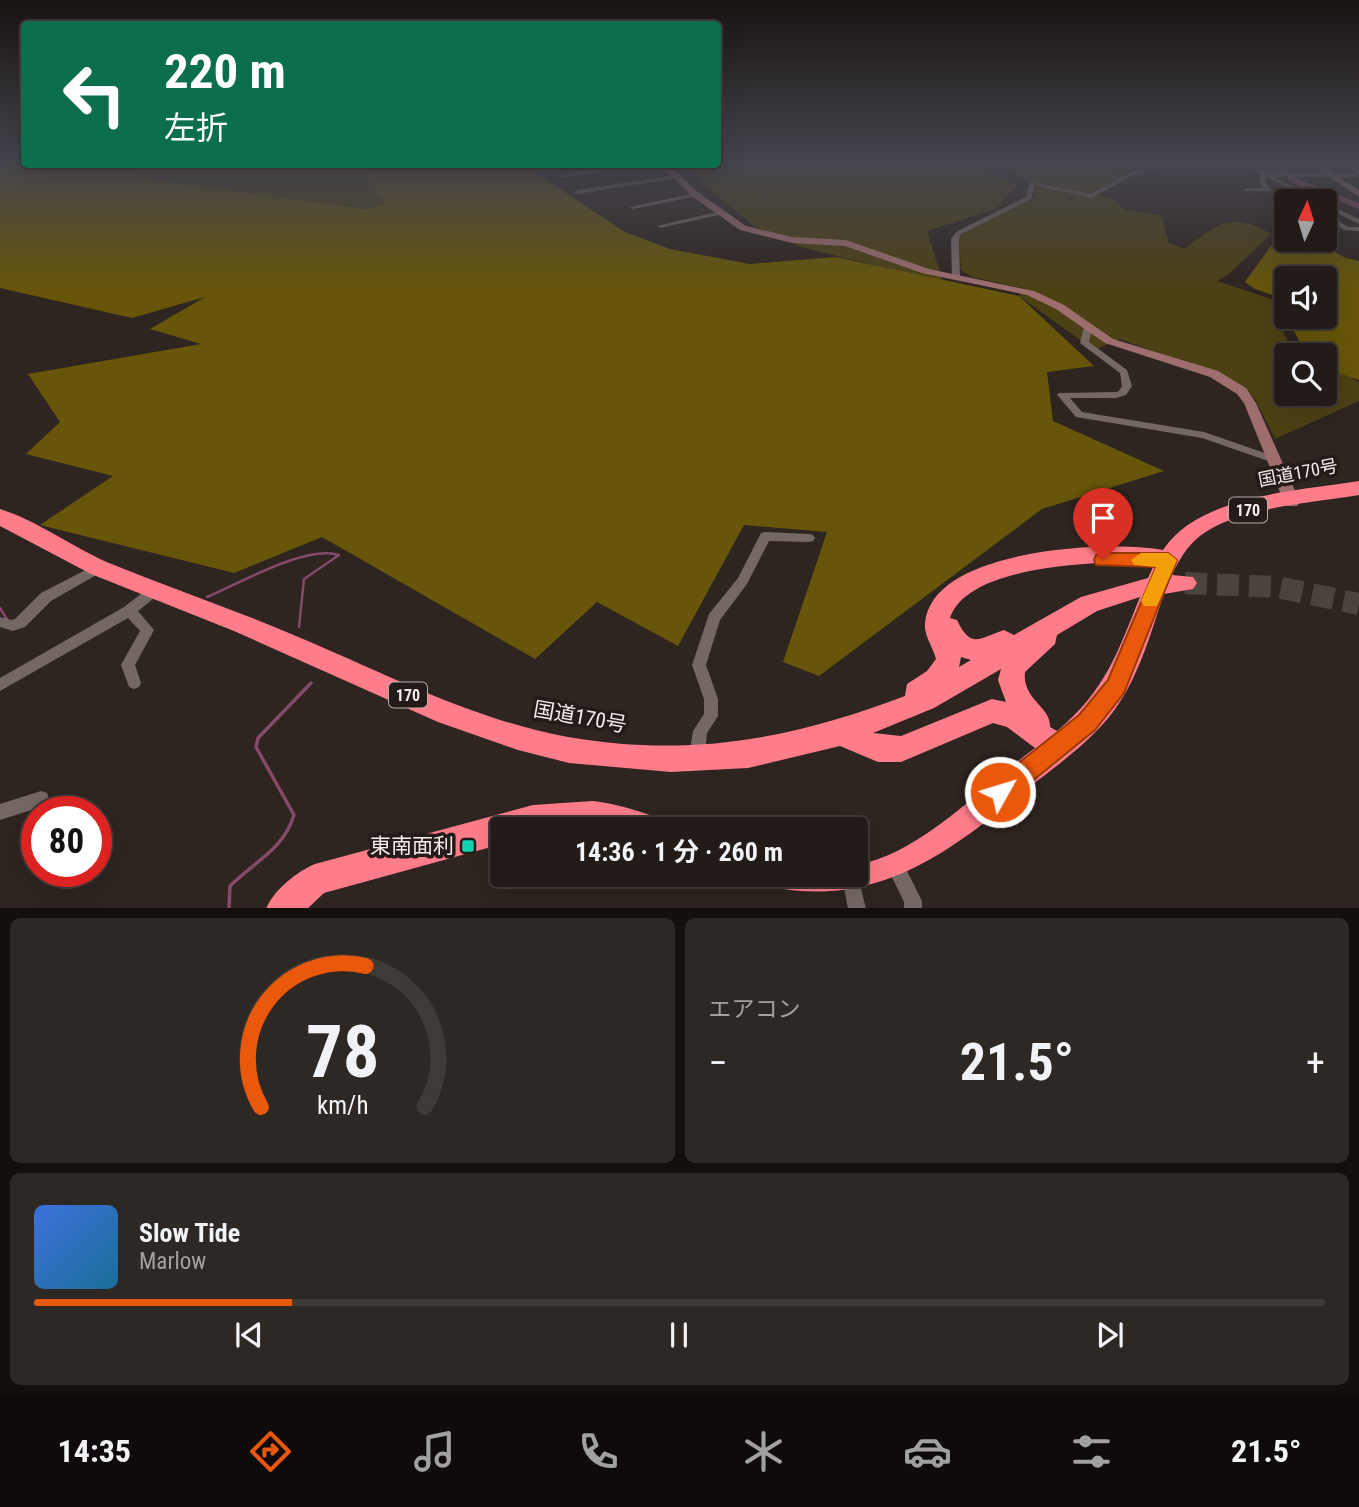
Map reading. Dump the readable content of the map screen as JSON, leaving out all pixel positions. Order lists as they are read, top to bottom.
{
  "streets": {
    "highway": ["国道170号", "170"]
  },
  "places": {
    "transit": ["東南面利"]
  },
  "north": "top",
  "page": {
    "turn": ["220 m", "左折"],
    "limit": "80",
    "trip": "14:36 · 1 分 · 260 m",
    "tile": "エアコン",
    "heat": ["−", "21.5°", "+"],
    "song": ["Slow Tide", "Marlow"],
    "tabs": ["14:35", "21.5°"],
    "gauge": ["78", "km/h"]
  }
}
